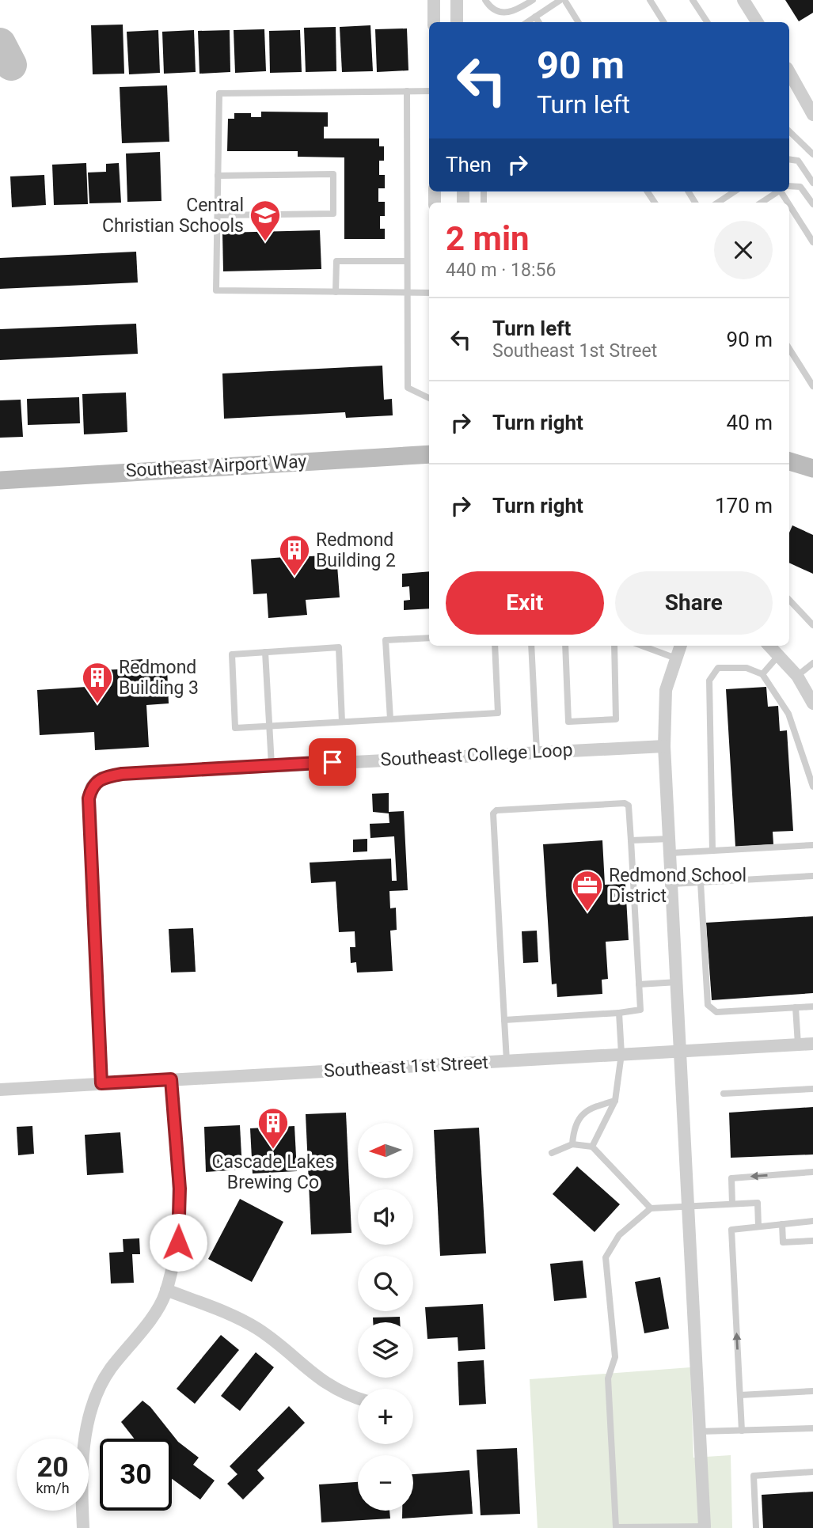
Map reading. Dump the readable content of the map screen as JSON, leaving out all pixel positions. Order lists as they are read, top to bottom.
{
  "streets": {
    "main road": ["Southeast Airport Way"],
    "street": ["Southeast College Loop", "Southeast 1st Street"]
  },
  "crossings": [
    ["Southeast College Loop", "Southeast 1st Street"]
  ],
  "places": {
    "school or university": ["Central Christian Schools"],
    "building": ["Redmond Building 2", "Redmond Building 3", "Cascade Lakes Brewing Co"],
    "office": ["Redmond School District"]
  },
  "north": "left",
  "page": {
    "turn": ["90 m", "Turn left"],
    "then": "Then",
    "heading": ["2 min", "440 m · 18:56"],
    "list": [
      {
        "name": "Turn left",
        "note": "Southeast 1st Street",
        "value": "90 m"
      },
      {
        "name": "Turn right",
        "value": "40 m"
      },
      {
        "name": "Turn right",
        "value": "170 m"
      }
    ],
    "buttons": ["Exit", "Share"],
    "map_buttons": ["+", "−"],
    "speed": "20 km/h",
    "limit": "30"
  }
}
